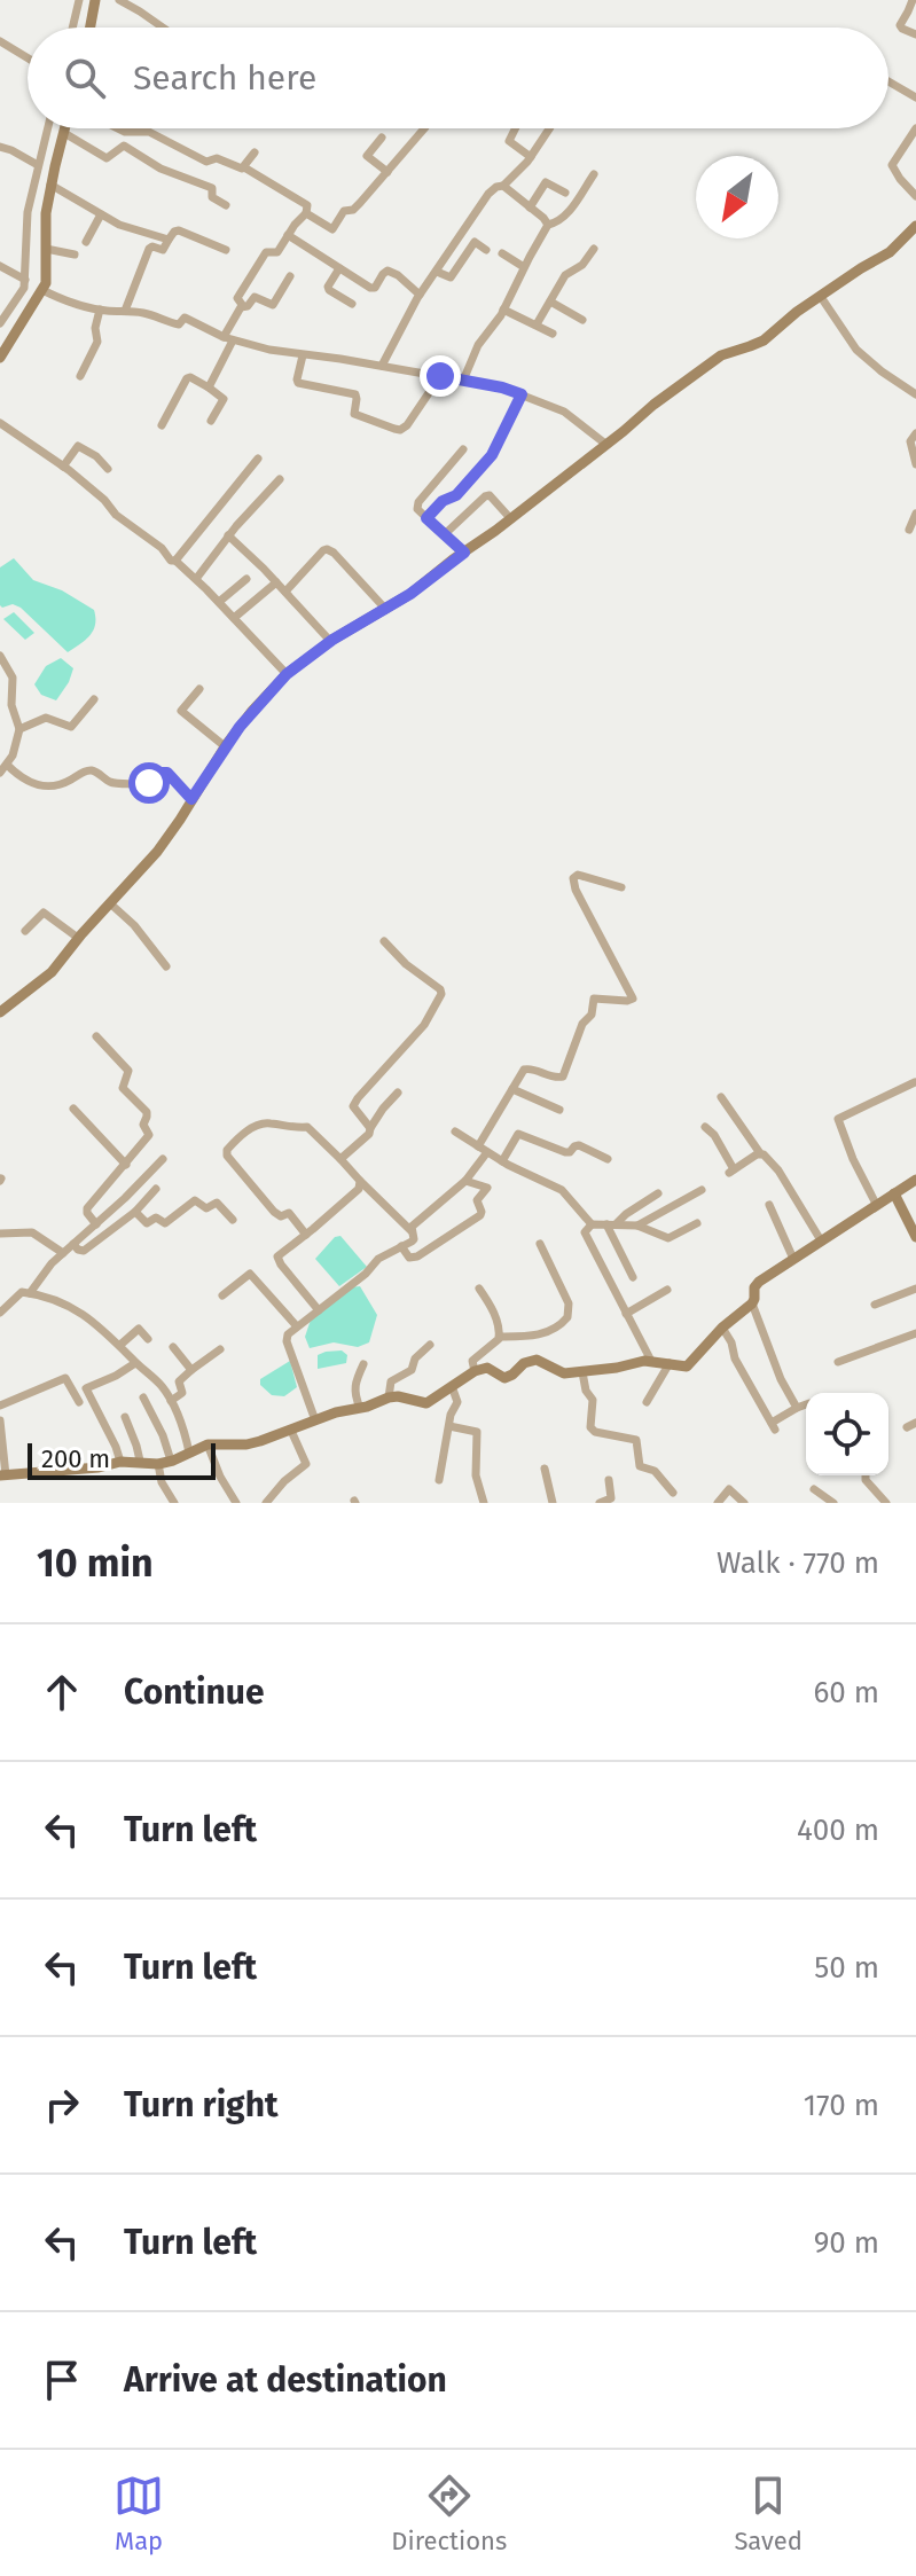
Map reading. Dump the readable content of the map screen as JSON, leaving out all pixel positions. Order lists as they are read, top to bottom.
{
  "scale_bar": "200 m",
  "north": "bottom left",
  "page": {
    "search": "Search here",
    "scale": "200 m",
    "heading": ["10 min", "Walk · 770 m"],
    "list": [
      ["Continue", "60 m"],
      ["Turn left", "400 m"],
      ["Turn left", "50 m"],
      ["Turn right", "170 m"],
      ["Turn left", "90 m"],
      "Arrive at destination"
    ],
    "nav": ["Map", "Directions", "Saved"]
  }
}
